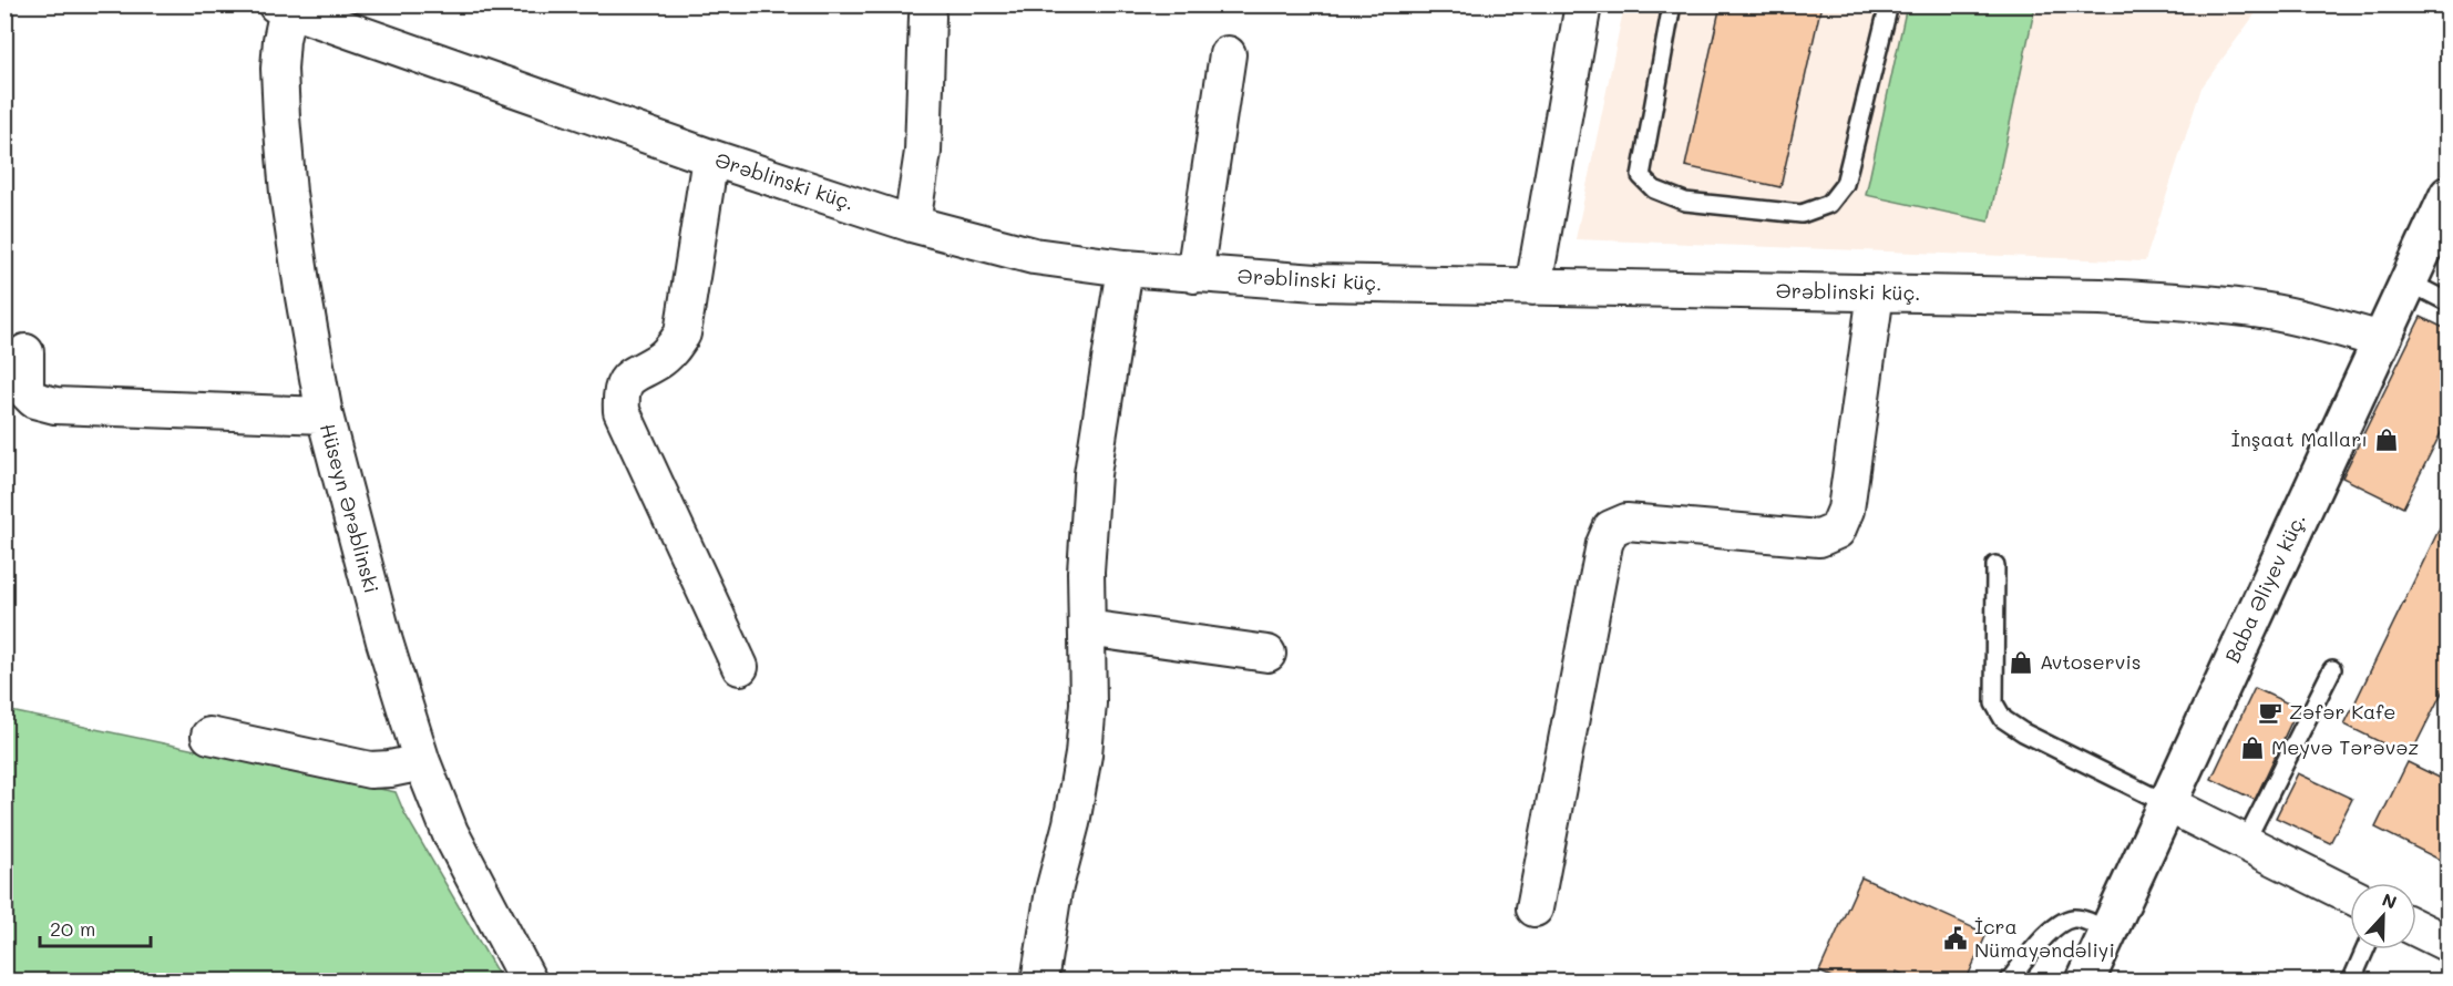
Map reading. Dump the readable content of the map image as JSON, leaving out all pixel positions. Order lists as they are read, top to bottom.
{
  "streets": {
    "street": ["Ərəblinski küç.", "Hüseyn Ərəblinski", "Baba Əliyev küç."]
  },
  "crossings": [
    ["Ərəblinski küç.", "Hüseyn Ərəblinski"],
    ["Ərəblinski küç.", "Baba Əliyev küç."]
  ],
  "places": {
    "shop": ["İnşaat Malları", "Avtoservis", "Meyvə Tərəvəz"],
    "cafe": ["Zəfər Kafe"],
    "public building": ["İcra Nümayəndəliyi"]
  },
  "scale_bar": "20 m",
  "north": "top"
}
